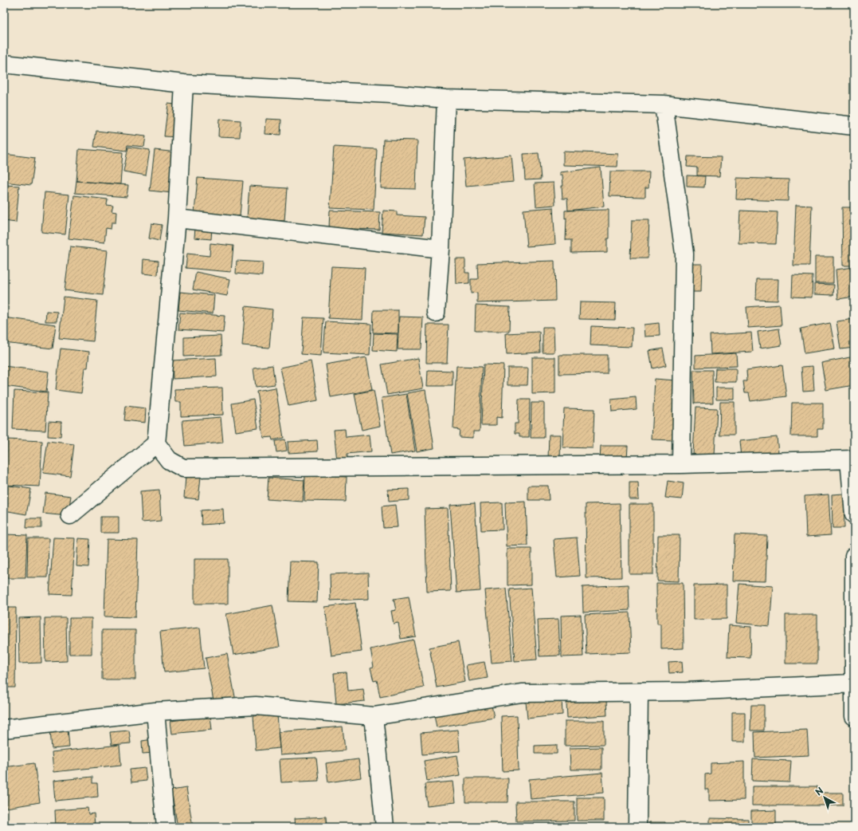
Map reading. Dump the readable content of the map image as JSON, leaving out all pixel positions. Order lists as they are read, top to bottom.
{
  "north": "top left"
}
